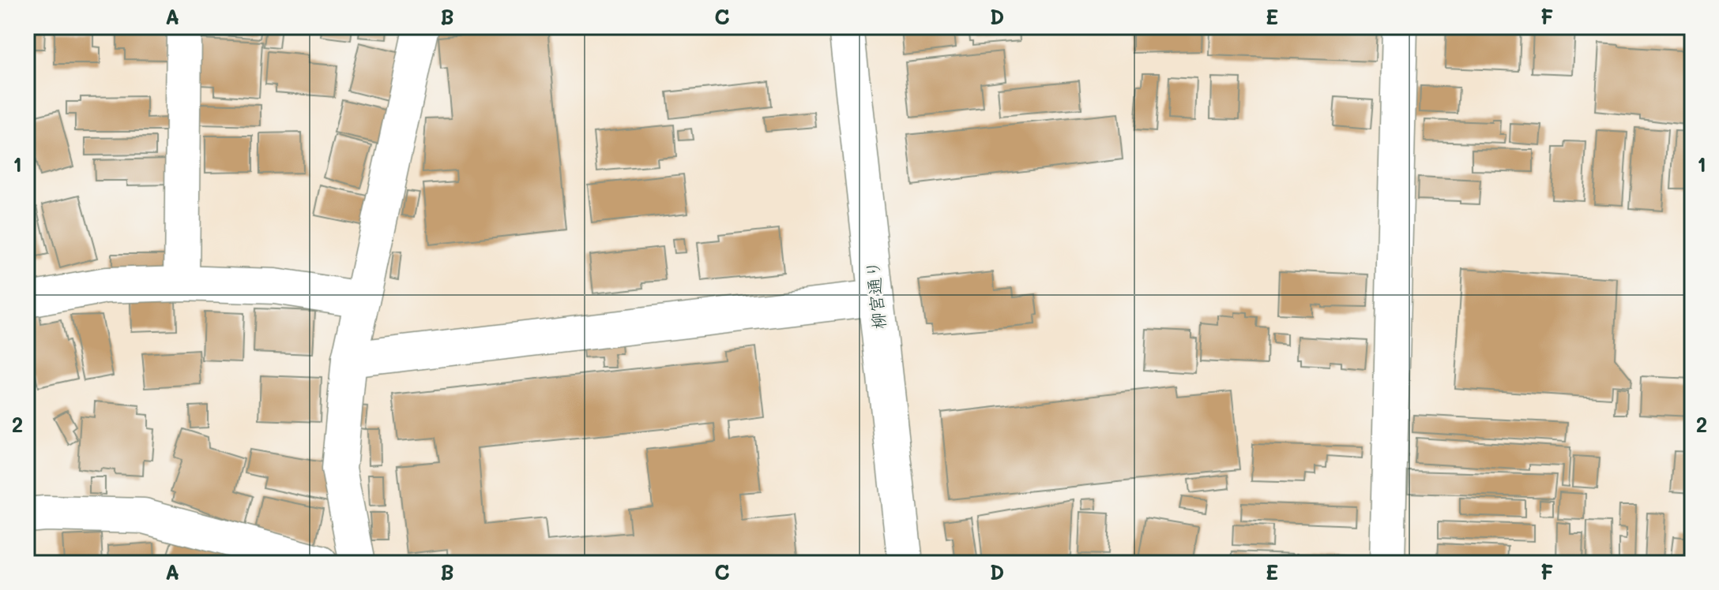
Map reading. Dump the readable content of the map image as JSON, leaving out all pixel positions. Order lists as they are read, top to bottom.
{
  "streets": {
    "street": ["柳宮通り"]
  },
  "grid": {
    "columns": [
      "A",
      "B",
      "C",
      "D",
      "E",
      "F"
    ],
    "rows": ["1", "2"]
  }
}
